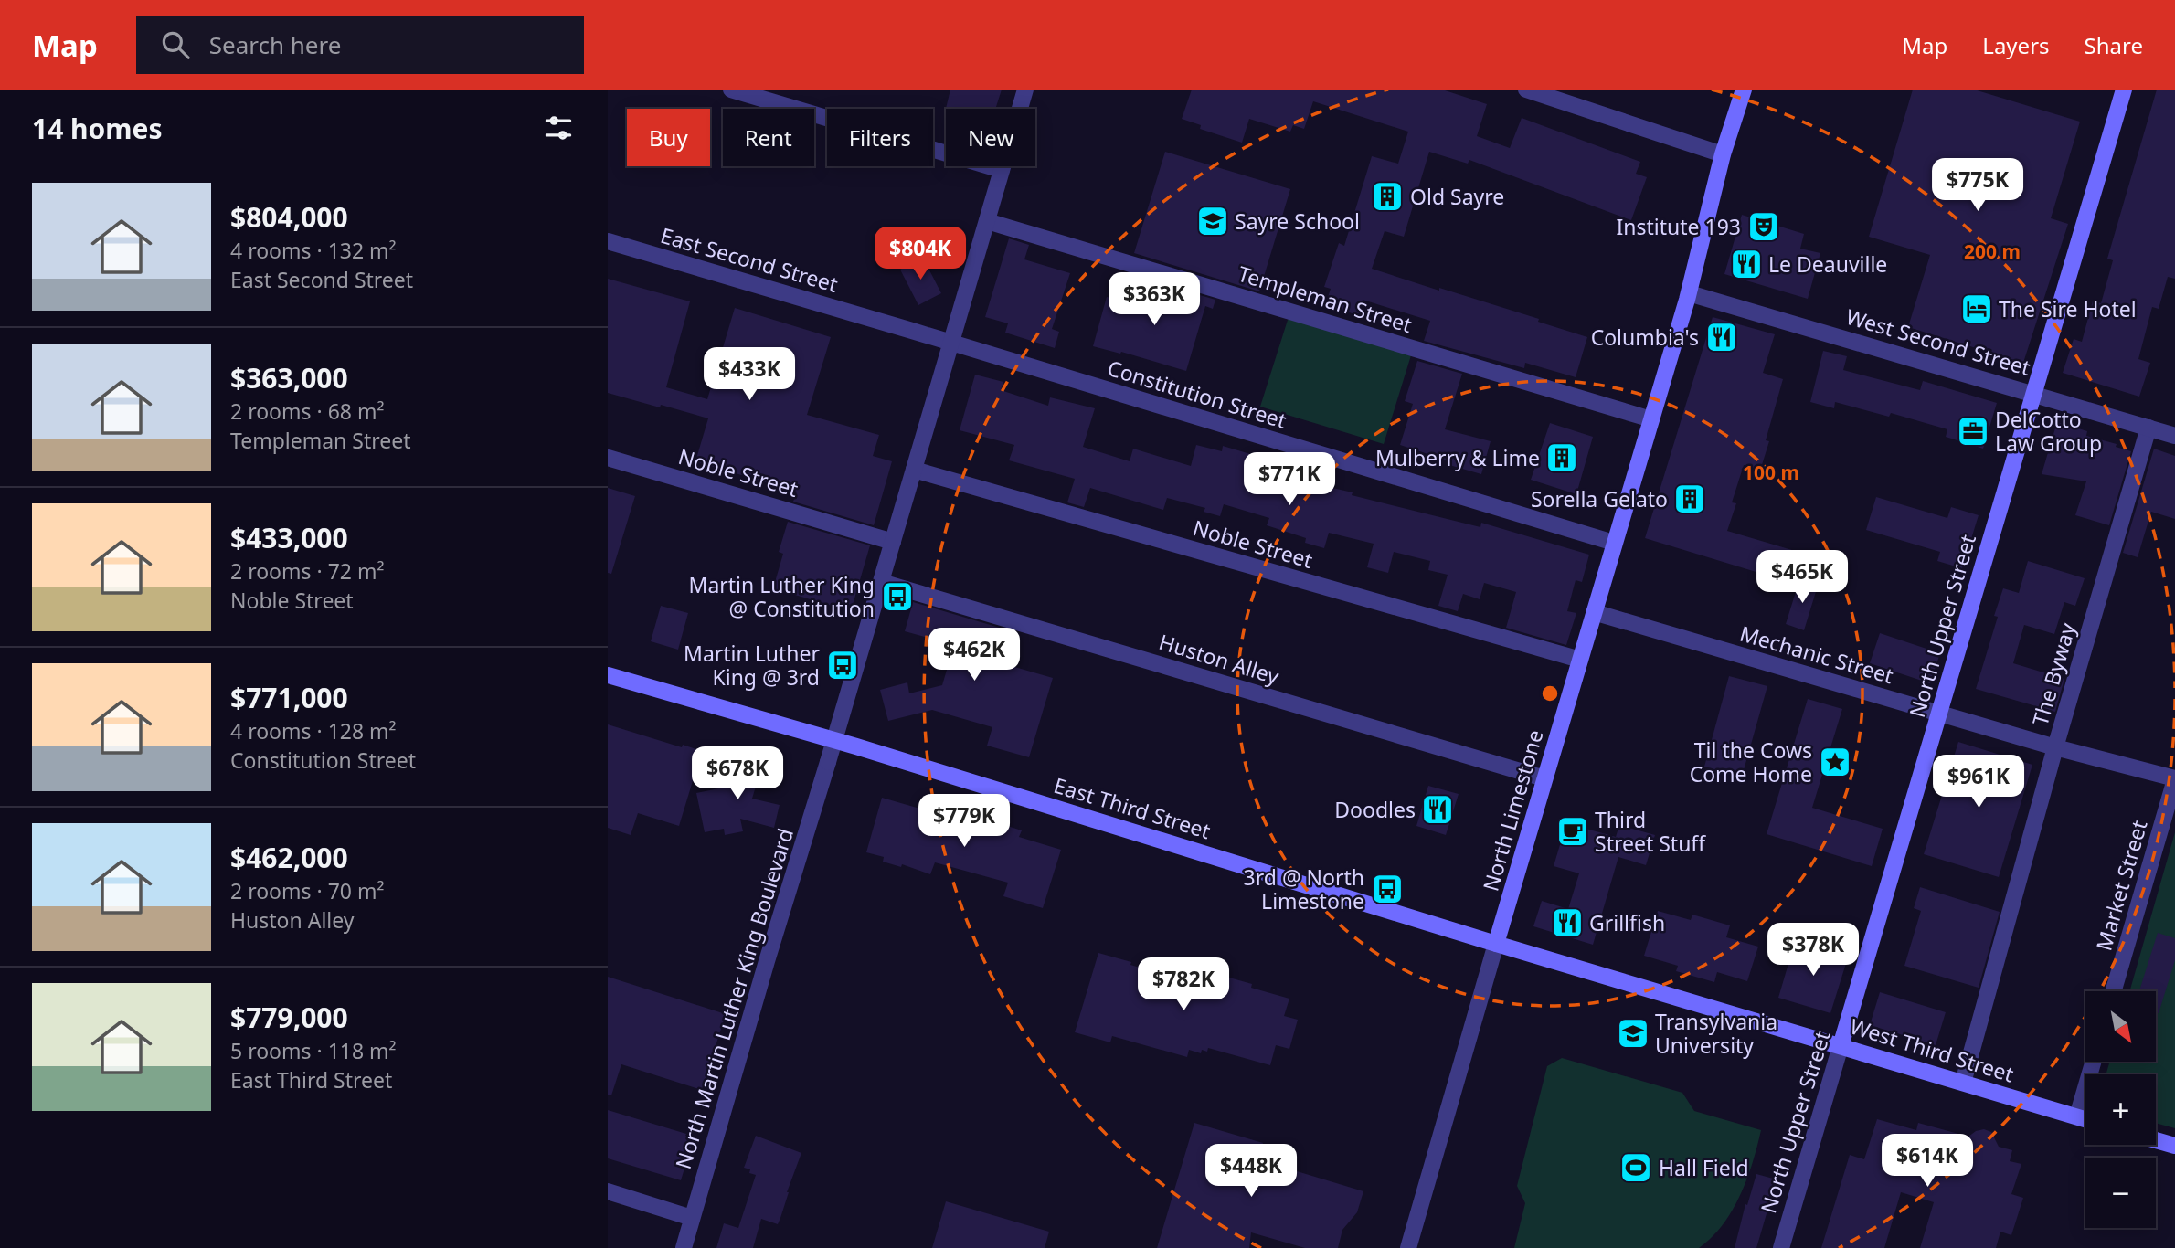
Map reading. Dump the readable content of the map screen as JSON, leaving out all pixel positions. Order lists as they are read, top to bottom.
{
  "streets": {
    "main road": [
      "North Upper Street",
      "East Third Street",
      "North Limestone",
      "West Third Street"
    ],
    "street": [
      "East Second Street",
      "Templeman Street",
      "West Second Street",
      "Constitution Street",
      "Noble Street",
      "Mechanic Street",
      "Huston Alley",
      "The Byway",
      "Market Street",
      "North Martin Luther King Boulevard"
    ]
  },
  "crossings": [
    ["East Second Street", "Constitution Street"],
    ["East Second Street", "North Martin Luther King Boulevard"],
    ["Templeman Street", "North Limestone"],
    ["Templeman Street", "North Martin Luther King Boulevard"],
    ["West Second Street", "North Upper Street"],
    ["West Second Street", "The Byway"],
    ["West Second Street", "North Limestone"],
    ["Constitution Street", "North Limestone"],
    ["Constitution Street", "North Martin Luther King Boulevard"],
    ["Noble Street", "North Limestone"],
    ["Noble Street", "North Martin Luther King Boulevard"],
    ["North Upper Street", "Mechanic Street"],
    ["North Upper Street", "West Third Street"],
    ["Mechanic Street", "The Byway"],
    ["Mechanic Street", "North Limestone"],
    ["Mechanic Street", "Market Street"],
    ["Huston Alley", "North Limestone"],
    ["Huston Alley", "North Martin Luther King Boulevard"],
    ["The Byway", "West Third Street"],
    ["East Third Street", "North Limestone"],
    ["East Third Street", "North Martin Luther King Boulevard"],
    ["East Third Street", "West Third Street"],
    ["North Limestone", "West Third Street"]
  ],
  "places": {
    "building": ["Old Sayre", "Mulberry & Lime", "Sorella Gelato"],
    "school or university": ["Sayre School", "Transylvania University"],
    "theatre": ["Institute 193"],
    "restaurant": [
      "Le Deauville",
      "Columbia's",
      "Doodles",
      "Grillfish"
    ],
    "hotel": ["The Sire Hotel"],
    "office": ["DelCotto Law Group"],
    "bus stop": ["Martin Luther King @ Constitution", "Martin Luther King @ 3rd", "3rd @ North Limestone"],
    "place": ["Til the Cows Come Home"],
    "cafe": ["Third Street Stuff"],
    "sports": ["Hall Field"]
  },
  "north": "bottom right",
  "page": {
    "header": "Map",
    "search": "Search here",
    "nav": ["Map", "Layers", "Share"],
    "heading": "14 homes",
    "chip": [
      "Buy",
      "Rent",
      "Filters",
      "New"
    ],
    "price": [
      "$775K",
      "$804K",
      "$363K",
      "$433K",
      "$771K",
      "$465K",
      "$462K",
      "$678K",
      "$961K",
      "$779K",
      "$378K",
      "$782K",
      "$614K",
      "$448K"
    ],
    "list": [
      {
        "name": "$804,000",
        "note": "4 rooms · 132 m² · East Second Street"
      },
      {
        "name": "$363,000",
        "note": "2 rooms · 68 m² · Templeman Street"
      },
      {
        "name": "$433,000",
        "note": "2 rooms · 72 m² · Noble Street"
      },
      {
        "name": "$771,000",
        "note": "4 rooms · 128 m² · Constitution Street"
      },
      {
        "name": "$462,000",
        "note": "2 rooms · 70 m² · Huston Alley"
      },
      {
        "name": "$779,000",
        "note": "5 rooms · 118 m² · East Third Street"
      }
    ],
    "map_buttons": ["+", "−"]
  },
  "rings": ["200 m", "100 m"]
}
